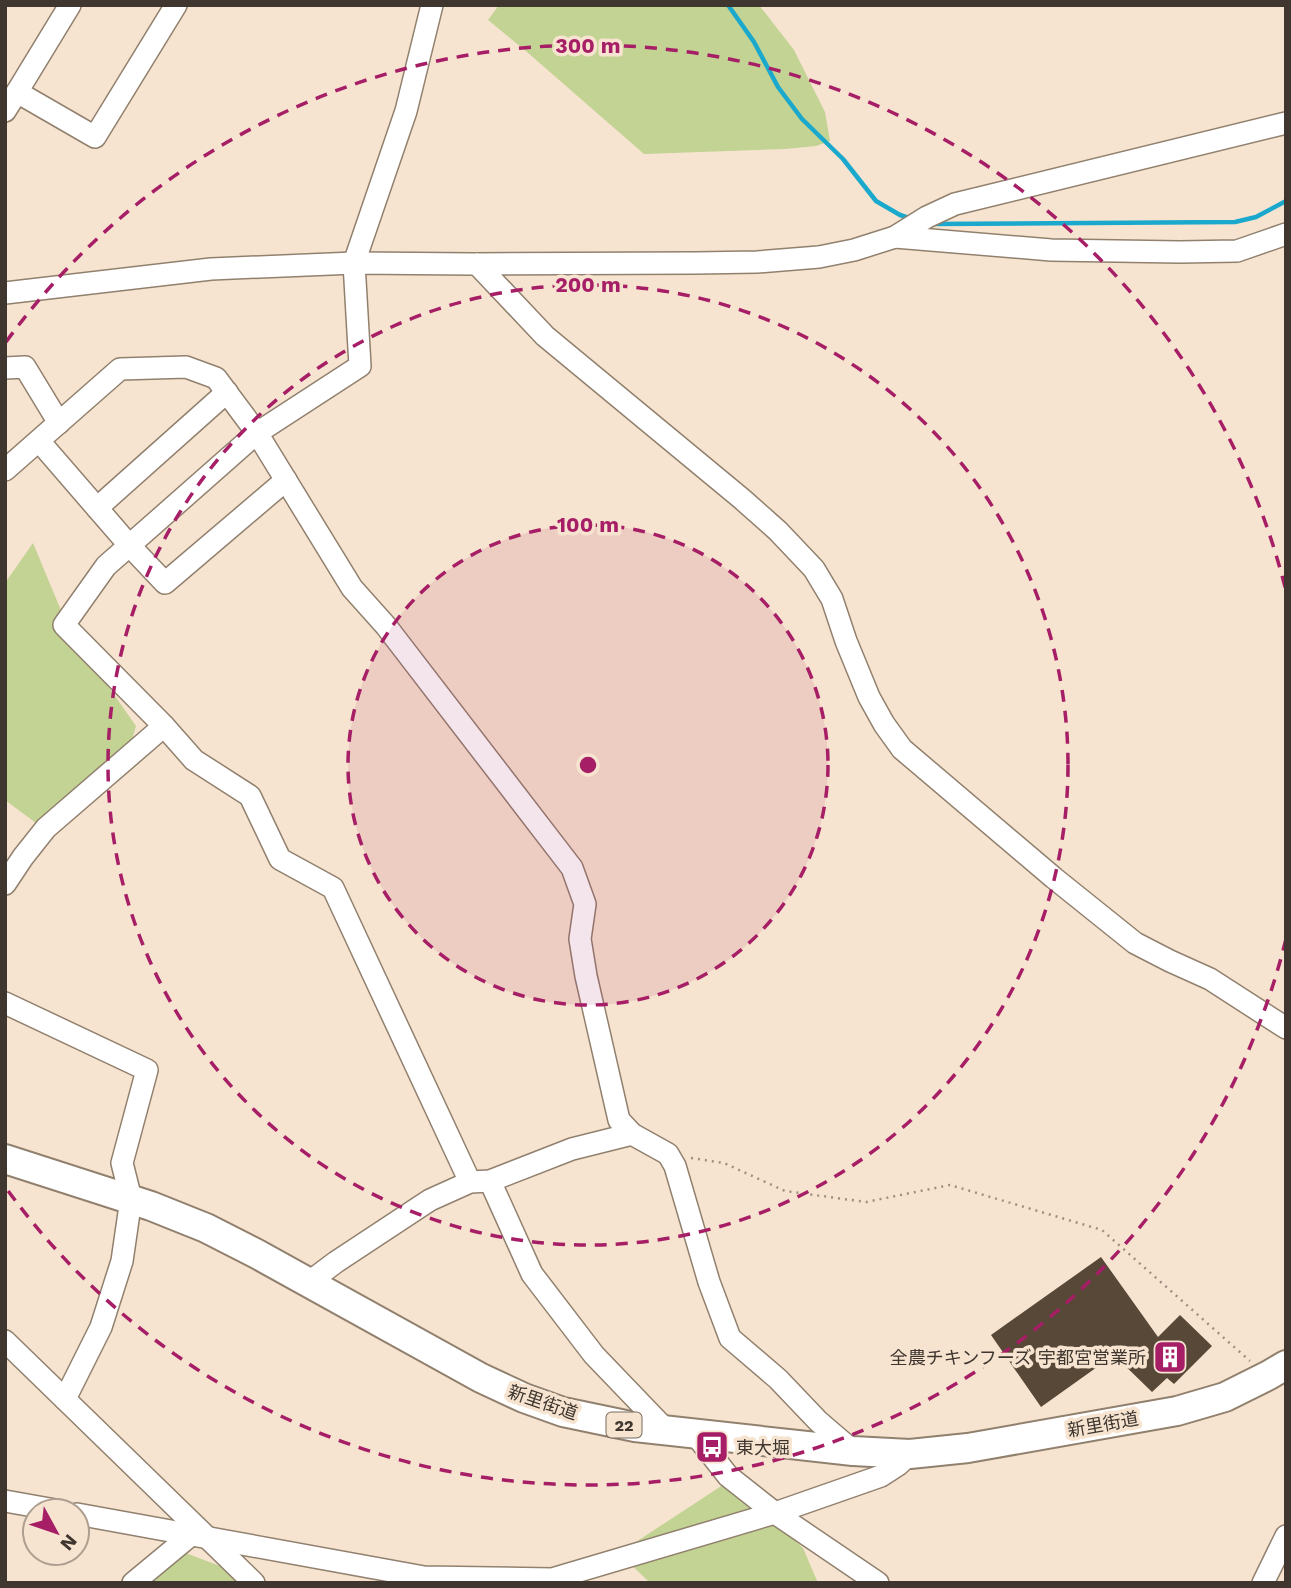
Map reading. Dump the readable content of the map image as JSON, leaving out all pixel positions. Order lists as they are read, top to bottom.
{
  "streets": {
    "main road": ["新里街道", "22"]
  },
  "places": {
    "building": ["全農チキンフーズ 宇都宮営業所"],
    "bus stop": ["東大堀"]
  },
  "north": "bottom right",
  "rings": ["300 m", "200 m", "100 m"]
}
